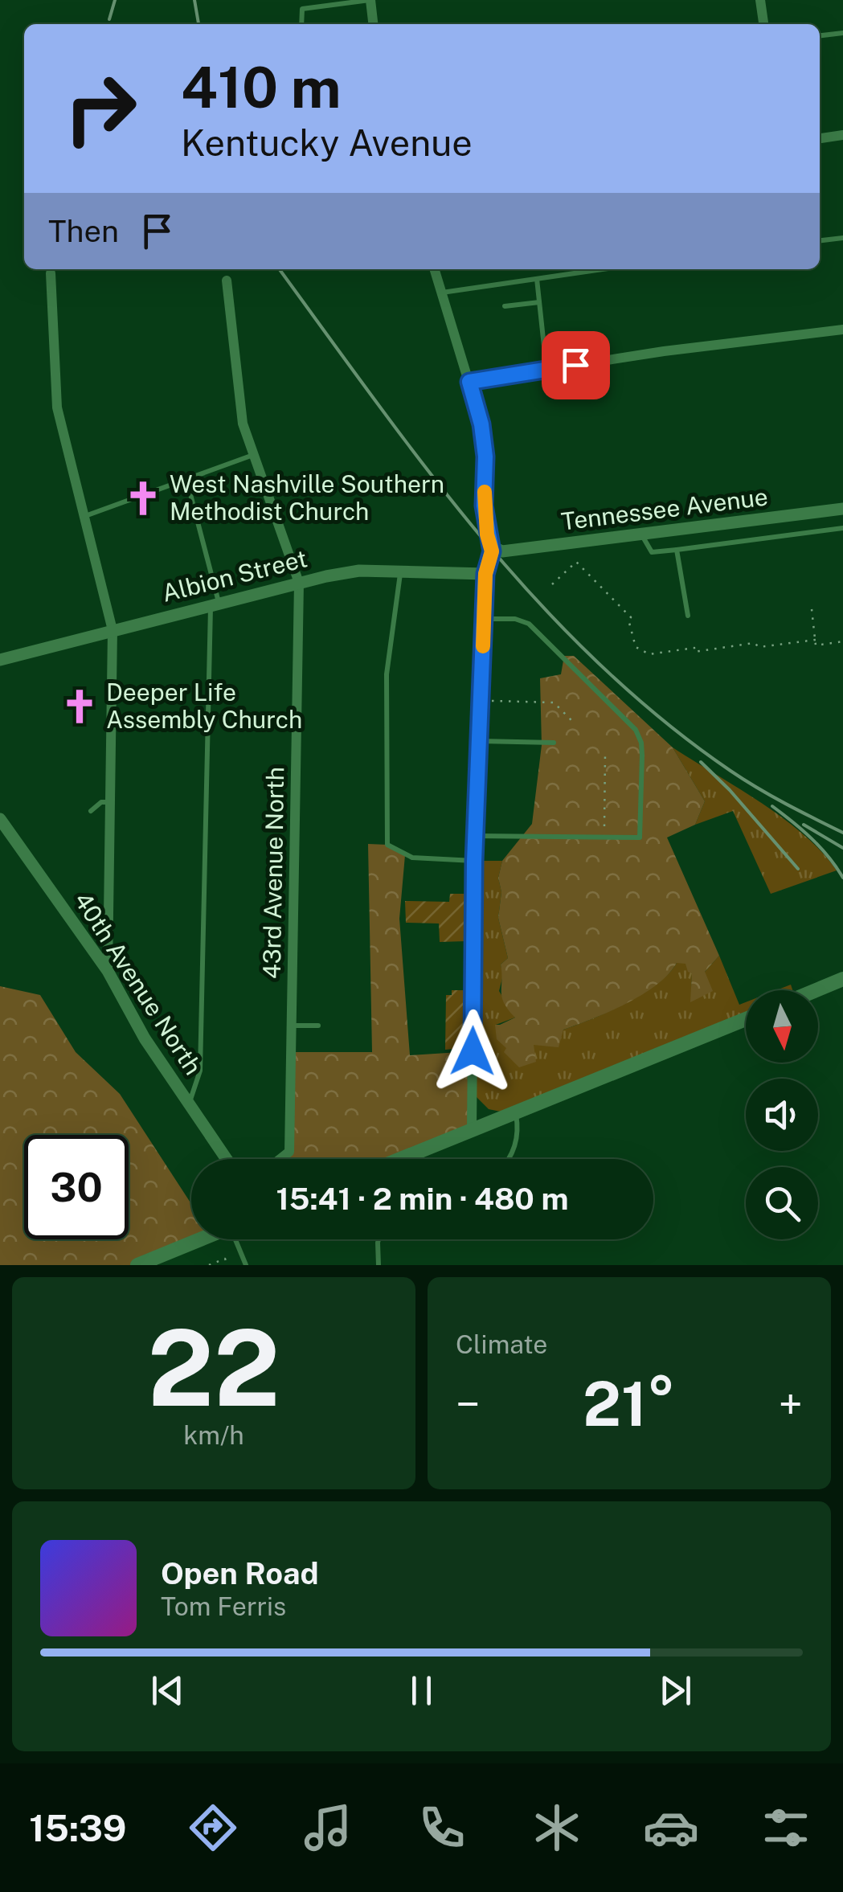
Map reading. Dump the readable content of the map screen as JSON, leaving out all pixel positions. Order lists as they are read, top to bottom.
{
  "streets": {
    "street": [
      "Tennessee Avenue",
      "Albion Street",
      "43rd Avenue North",
      "40th Avenue North"
    ]
  },
  "crossings": [
    ["Albion Street", "43rd Avenue North"]
  ],
  "places": {
    "church": ["West Nashville Southern Methodist Church", "Deeper Life Assembly Church"]
  },
  "north": "bottom",
  "page": {
    "turn": ["410 m", "Kentucky Avenue"],
    "then": "Then",
    "limit": "30",
    "trip": "15:41 · 2 min · 480 m",
    "tile": [
      ["22", "km/h"],
      "Climate"
    ],
    "heat": ["−", "21°", "+"],
    "song": ["Open Road", "Tom Ferris"],
    "tabs": "15:39"
  }
}
